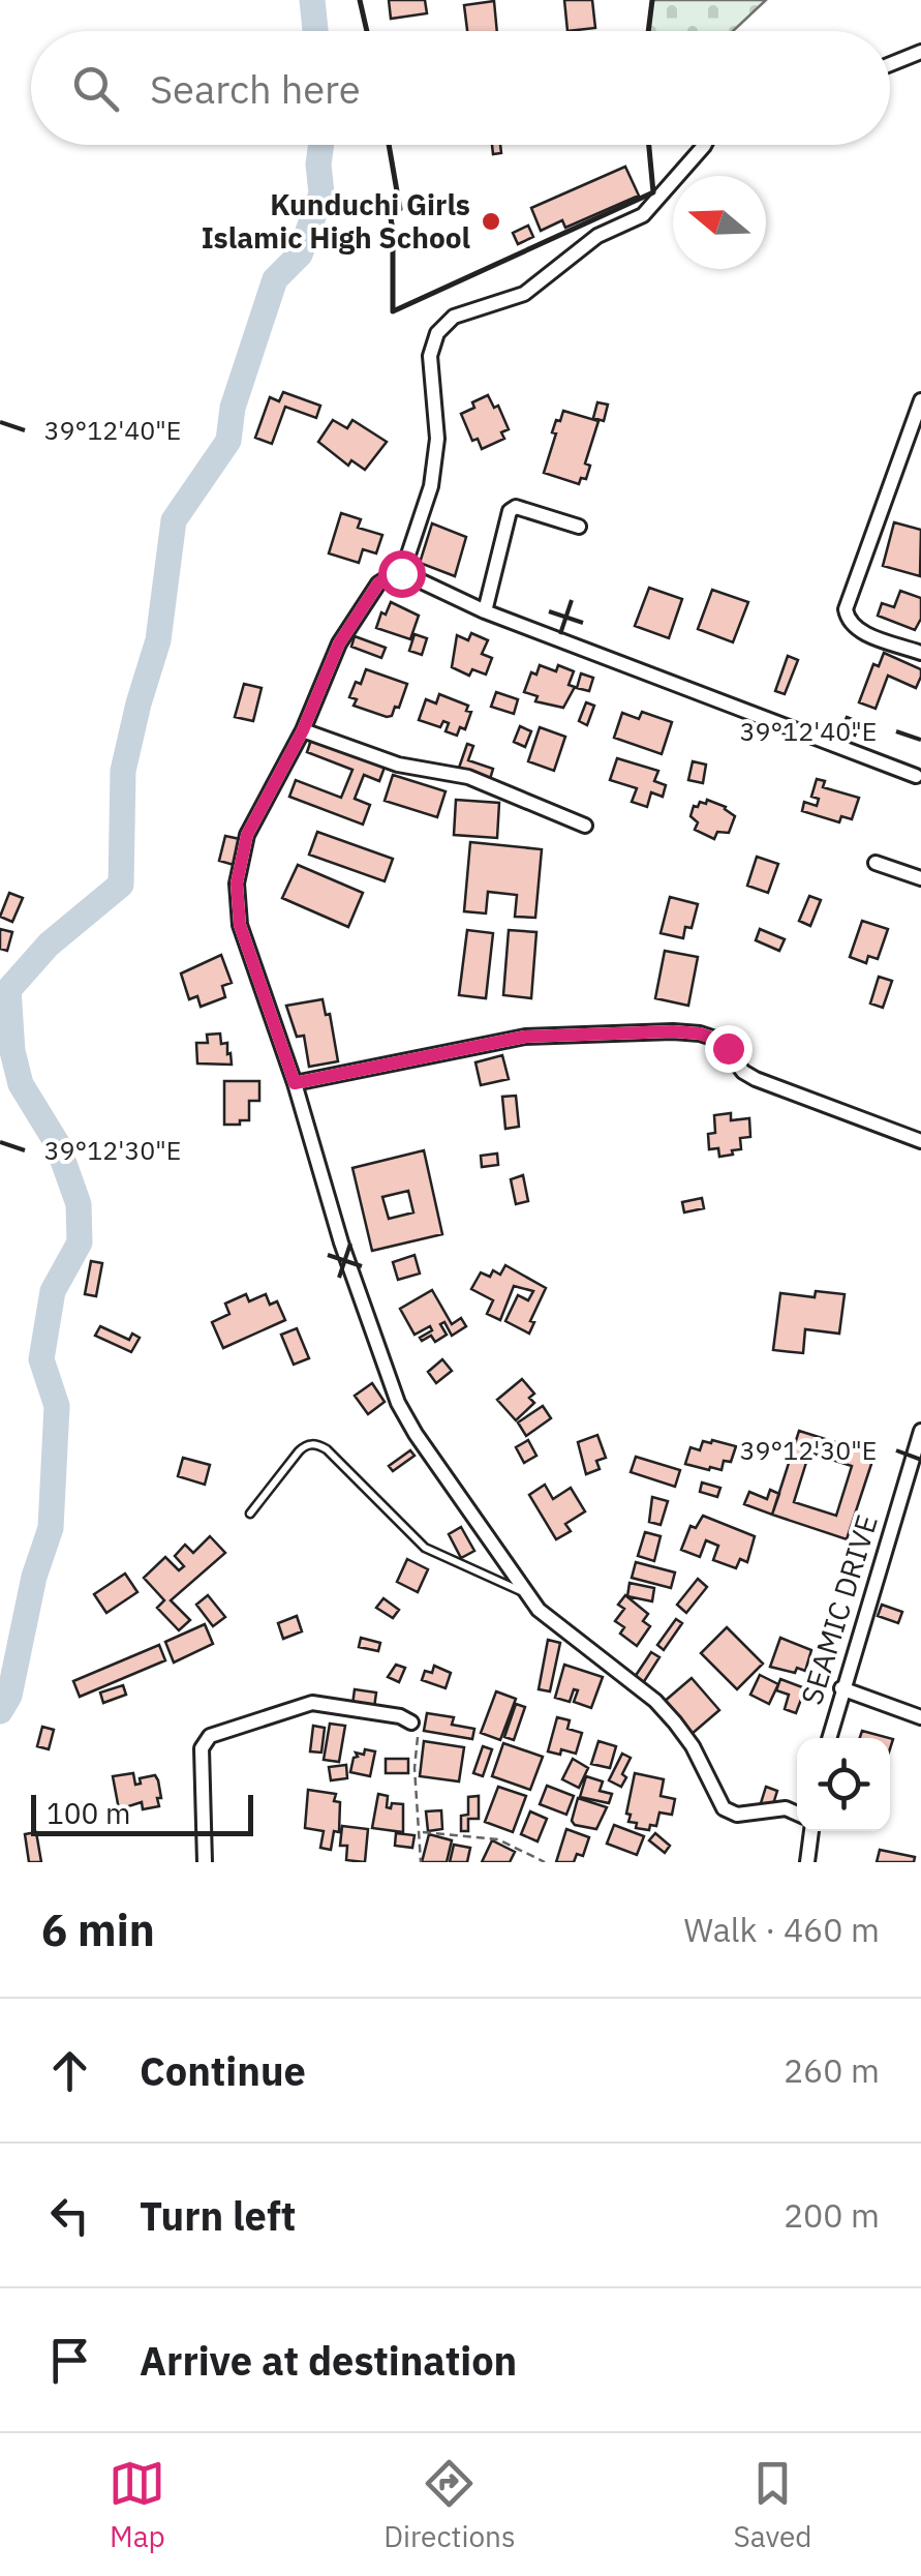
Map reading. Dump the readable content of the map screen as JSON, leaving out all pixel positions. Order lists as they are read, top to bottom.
{
  "streets": {
    "street": ["SEAMIC DRIVE"]
  },
  "places": ["Kunduchi Girls Islamic High School"],
  "scale_bar": "100 m",
  "north": "left",
  "page": {
    "search": "Search here",
    "scale": "100 m",
    "heading": ["6 min", "Walk · 460 m"],
    "list": [
      ["Continue", "260 m"],
      ["Turn left", "200 m"],
      "Arrive at destination"
    ],
    "nav": ["Map", "Directions", "Saved"]
  },
  "coordinates": ["39°12'40\"E", "39°12'30\"E"]
}
